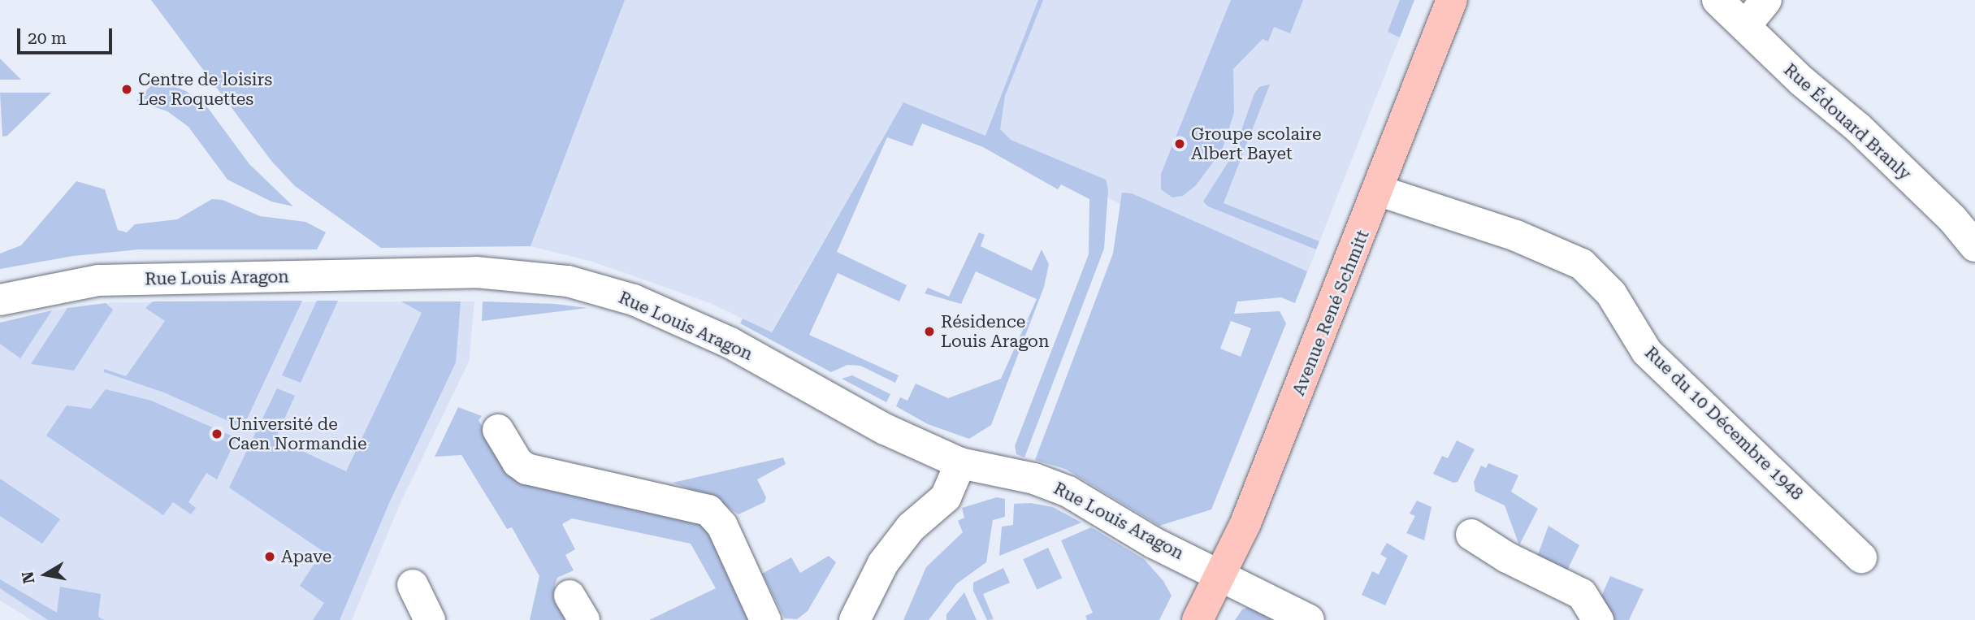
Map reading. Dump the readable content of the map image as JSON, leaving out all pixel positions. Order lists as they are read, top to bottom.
{
  "streets": {
    "main road": ["Avenue René Schmitt"],
    "street": ["Rue Édouard Branly", "Rue Louis Aragon", "Rue du 10 Décembre 1948"]
  },
  "crossings": [
    ["Rue Louis Aragon", "Avenue René Schmitt"],
    ["Avenue René Schmitt", "Rue du 10 Décembre 1948"]
  ],
  "places": [
    "Centre de loisirs Les Roquettes",
    "Groupe scolaire Albert Bayet",
    "Résidence Louis Aragon",
    "Université de Caen Normandie",
    "Apave"
  ],
  "scale_bar": "20 m",
  "north": "left"
}
